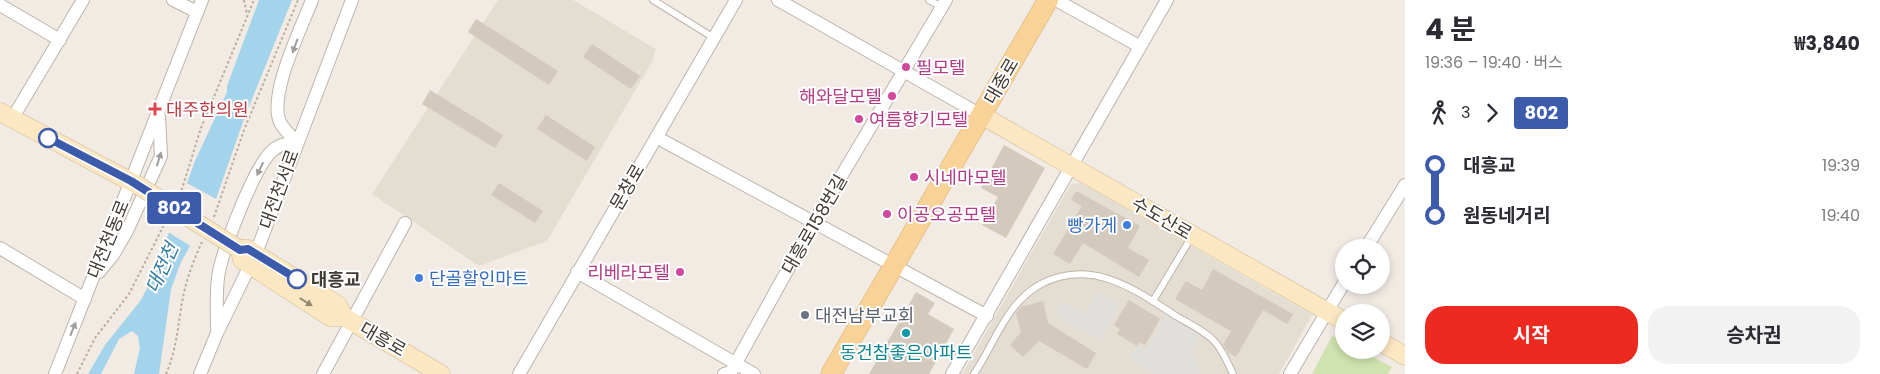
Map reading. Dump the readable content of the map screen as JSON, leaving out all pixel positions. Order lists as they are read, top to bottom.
{
  "streets": {
    "main road": ["대종로", "수도산로", "대흥로"],
    "street": [
      "문창로",
      "대전천서로",
      "대흥로158번길",
      "대전천동로"
    ]
  },
  "crossings": [
    ["대종로", "수도산로"],
    ["대전천서로", "대흥로"],
    ["대전천동로", "대흥로"]
  ],
  "water": ["대전천"],
  "places": {
    "other": [
      "필모텔",
      "해와달모텔",
      "여름향기모텔",
      "시네마모텔",
      "이공오공모텔",
      "빵가게",
      "리베라모텔",
      "단골할인마트",
      "대흥교",
      "대전남부교회",
      "동건참좋은아파트"
    ],
    "health": ["대주한의원"]
  },
  "lines": ["bus line 802"],
  "page": {
    "on_map": "802",
    "heading": ["4 분", "19:36 – 19:40 · 버스", "₩3,840"],
    "legs": ["3", "802"],
    "list": [
      {
        "name": "대흥교",
        "value": "19:39"
      },
      {
        "name": "원동네거리",
        "value": "19:40"
      }
    ],
    "buttons": ["시작", "승차권"]
  }
}
